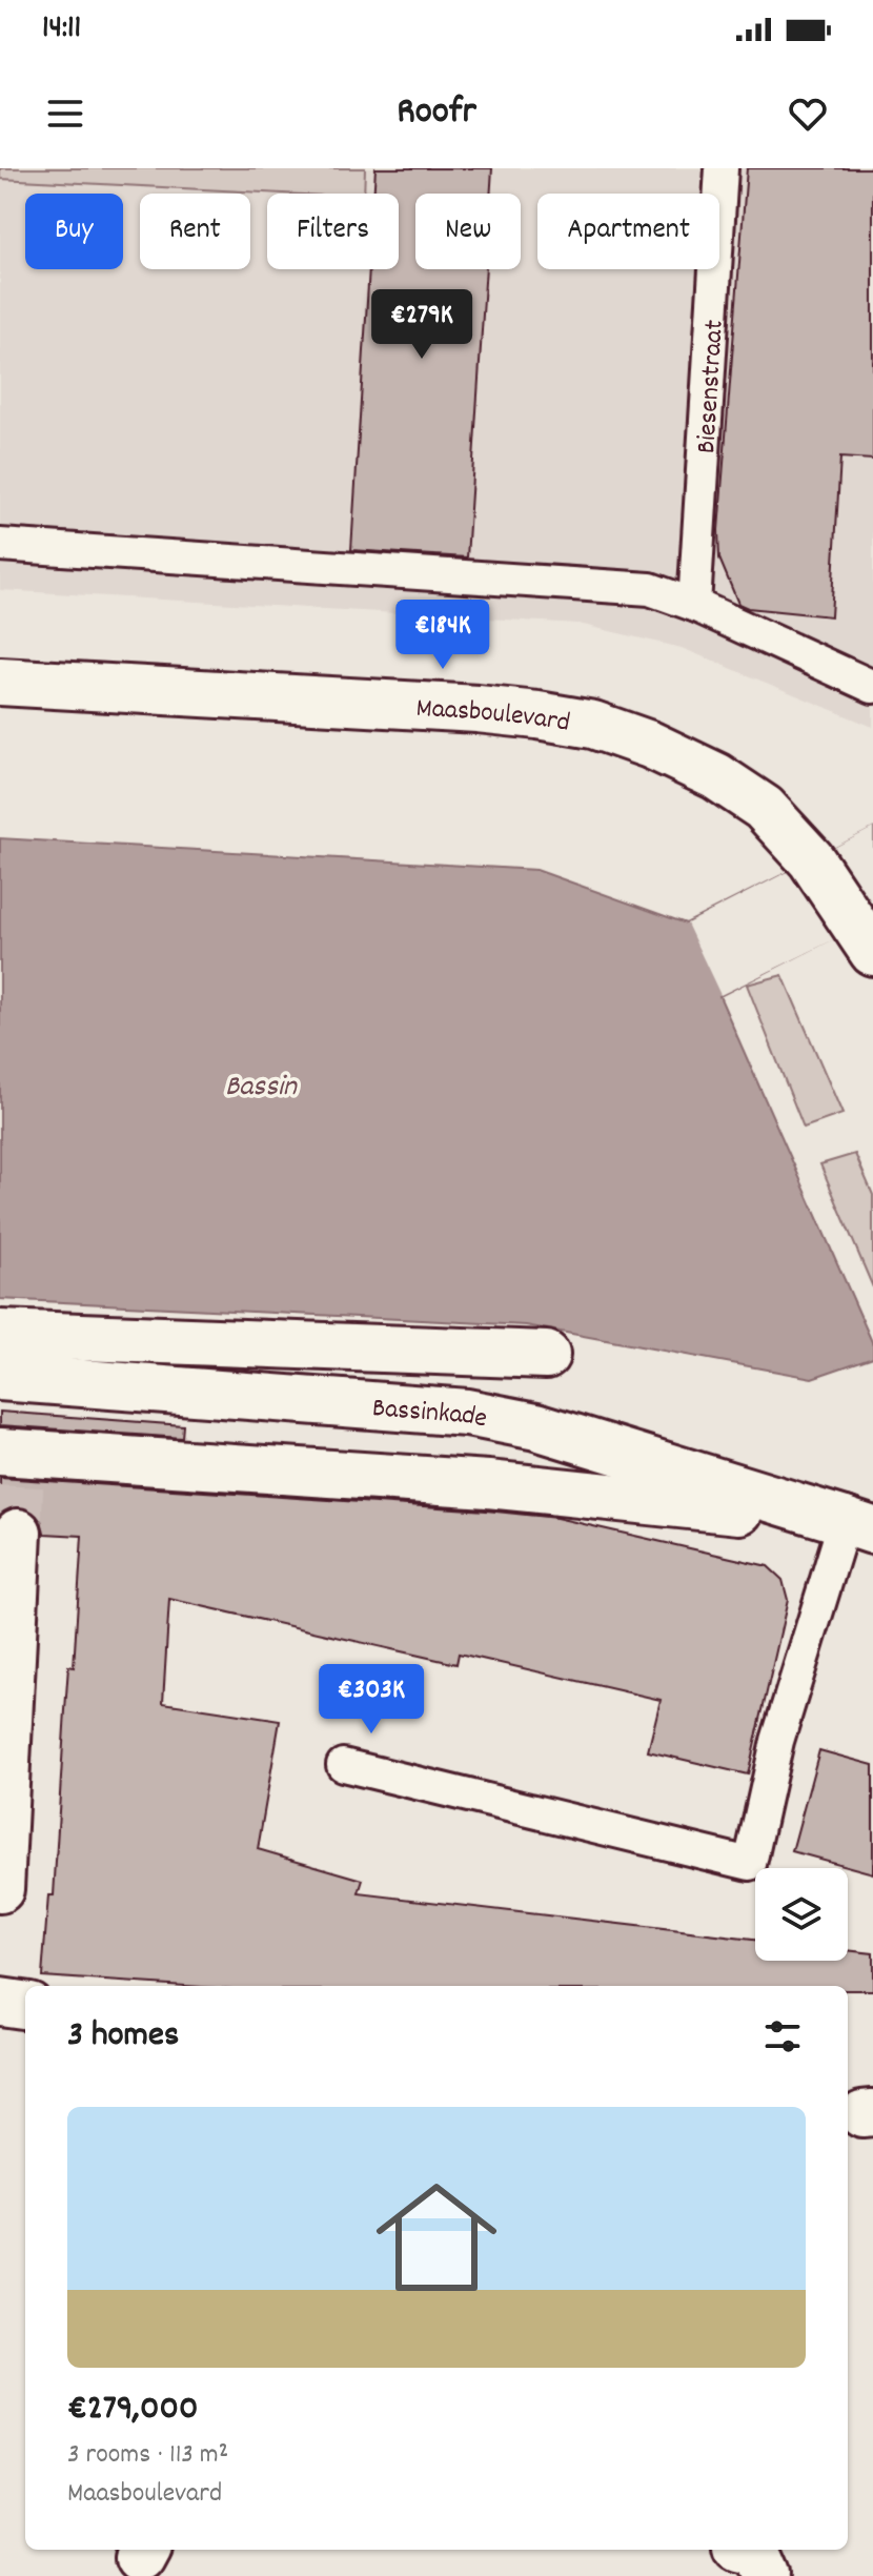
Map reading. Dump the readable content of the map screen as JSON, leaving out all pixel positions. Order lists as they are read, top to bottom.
{
  "streets": {
    "street": ["Maasboulevard", "Bassinkade"],
    "lane": ["Biesenstraat"]
  },
  "water": ["Bassin"],
  "page": {
    "status": "14:11",
    "header": "Roofr",
    "chip": [
      "Buy",
      "Rent",
      "Filters",
      "New",
      "Apartment"
    ],
    "price": ["€279K", "€184K", "€303K"],
    "heading": "3 homes",
    "list": [
      {
        "name": "€279,000",
        "note": "3 rooms · 113 m² · Maasboulevard"
      }
    ]
  }
}
